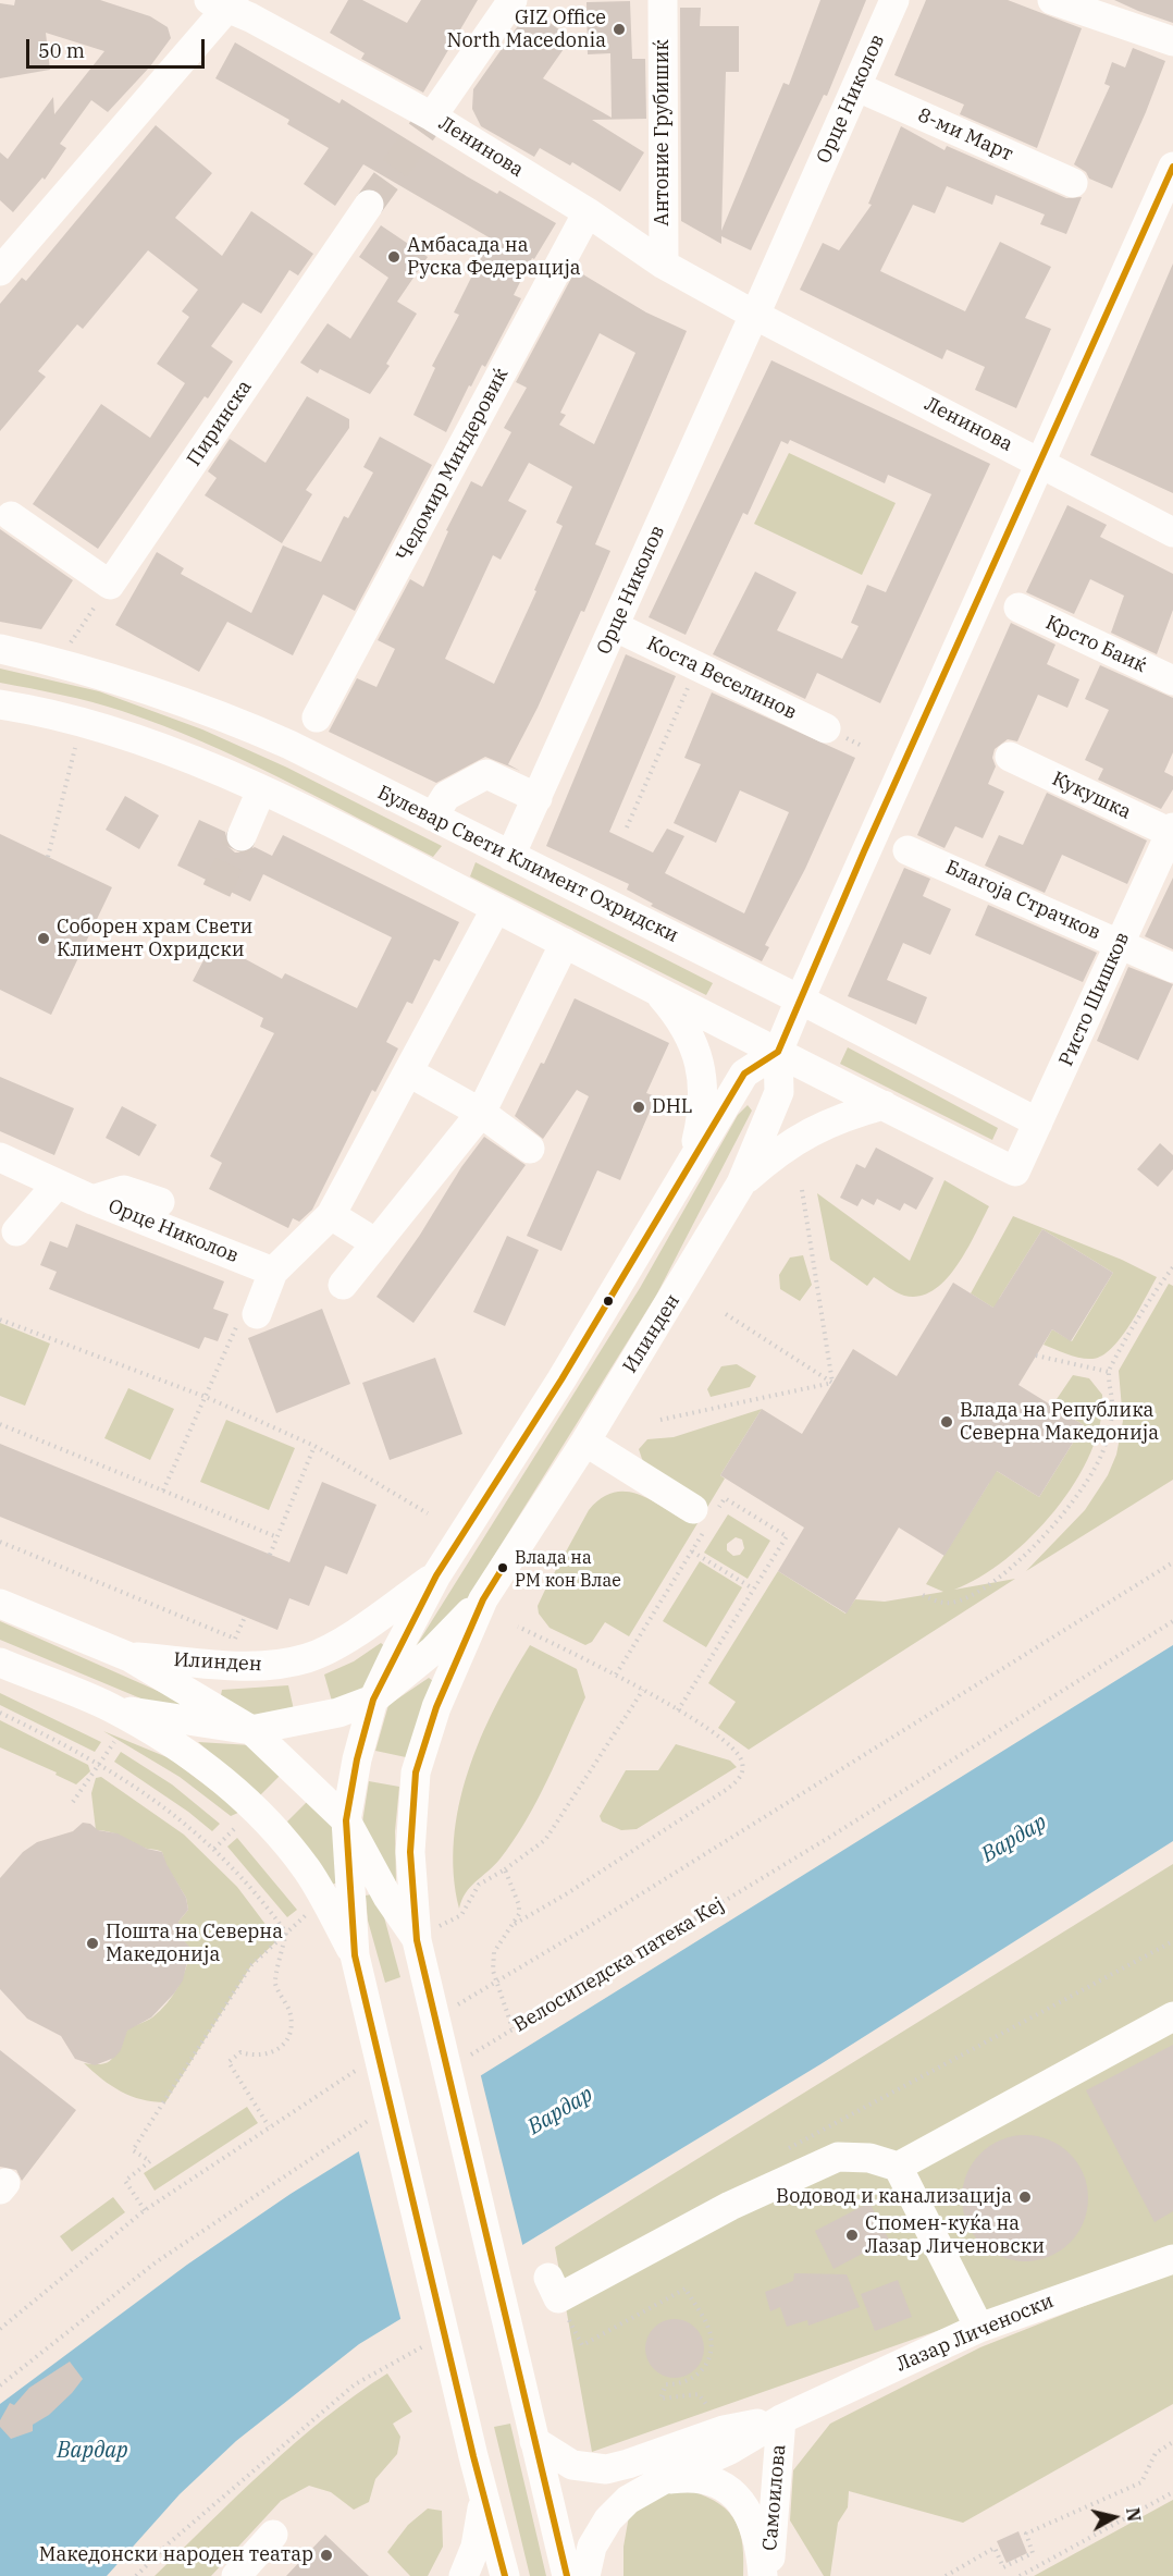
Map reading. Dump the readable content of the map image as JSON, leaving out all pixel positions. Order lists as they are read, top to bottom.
{
  "streets": {
    "street": [
      "Орце Николов",
      "Антоние Грубишиќ",
      "8-ми Март",
      "Ленинова",
      "Пиринска",
      "Чедомир Миндеровиќ",
      "Крсто Баиќ",
      "Коста Веселинов",
      "Кукушка",
      "Булевар Свети Климент Охридски",
      "Благоја Страчков",
      "Ристо Шишков",
      "Илинден",
      "Лазар Личеноски",
      "Самоилова"
    ],
    "path": ["Велосипедска патека Кеј"]
  },
  "crossings": [
    ["Орце Николов", "8-ми Март"],
    ["Орце Николов", "Ленинова"],
    ["Орце Николов", "Коста Веселинов"],
    ["Орце Николов", "Булевар Свети Климент Охридски"],
    ["Антоние Грубишиќ", "Ленинова"],
    ["Ленинова", "Чедомир Миндеровиќ"],
    ["Ленинова", "Илинден"],
    ["Кукушка", "Ристо Шишков"],
    ["Булевар Свети Климент Охридски", "Ристо Шишков"],
    ["Булевар Свети Климент Охридски", "Илинден"],
    ["Благоја Страчков", "Ристо Шишков"],
    ["Лазар Личеноски", "Самоилова"]
  ],
  "water": ["Вардар"],
  "places": [
    "GIZ Office North Macedonia",
    "Aмбасада на Руска Федерациjа",
    "Соборен храм Свети Климент Охридски",
    "DHL",
    "Влада на Република Северна Македонија",
    "Влада на РМ кон Влае",
    "Пошта на Северна Македонија",
    "Водовод и канализација",
    "Спомен-куќа на Лазар Личеновски",
    "Македонски народен театар"
  ],
  "scale_bar": "50 m",
  "north": "right"
}
